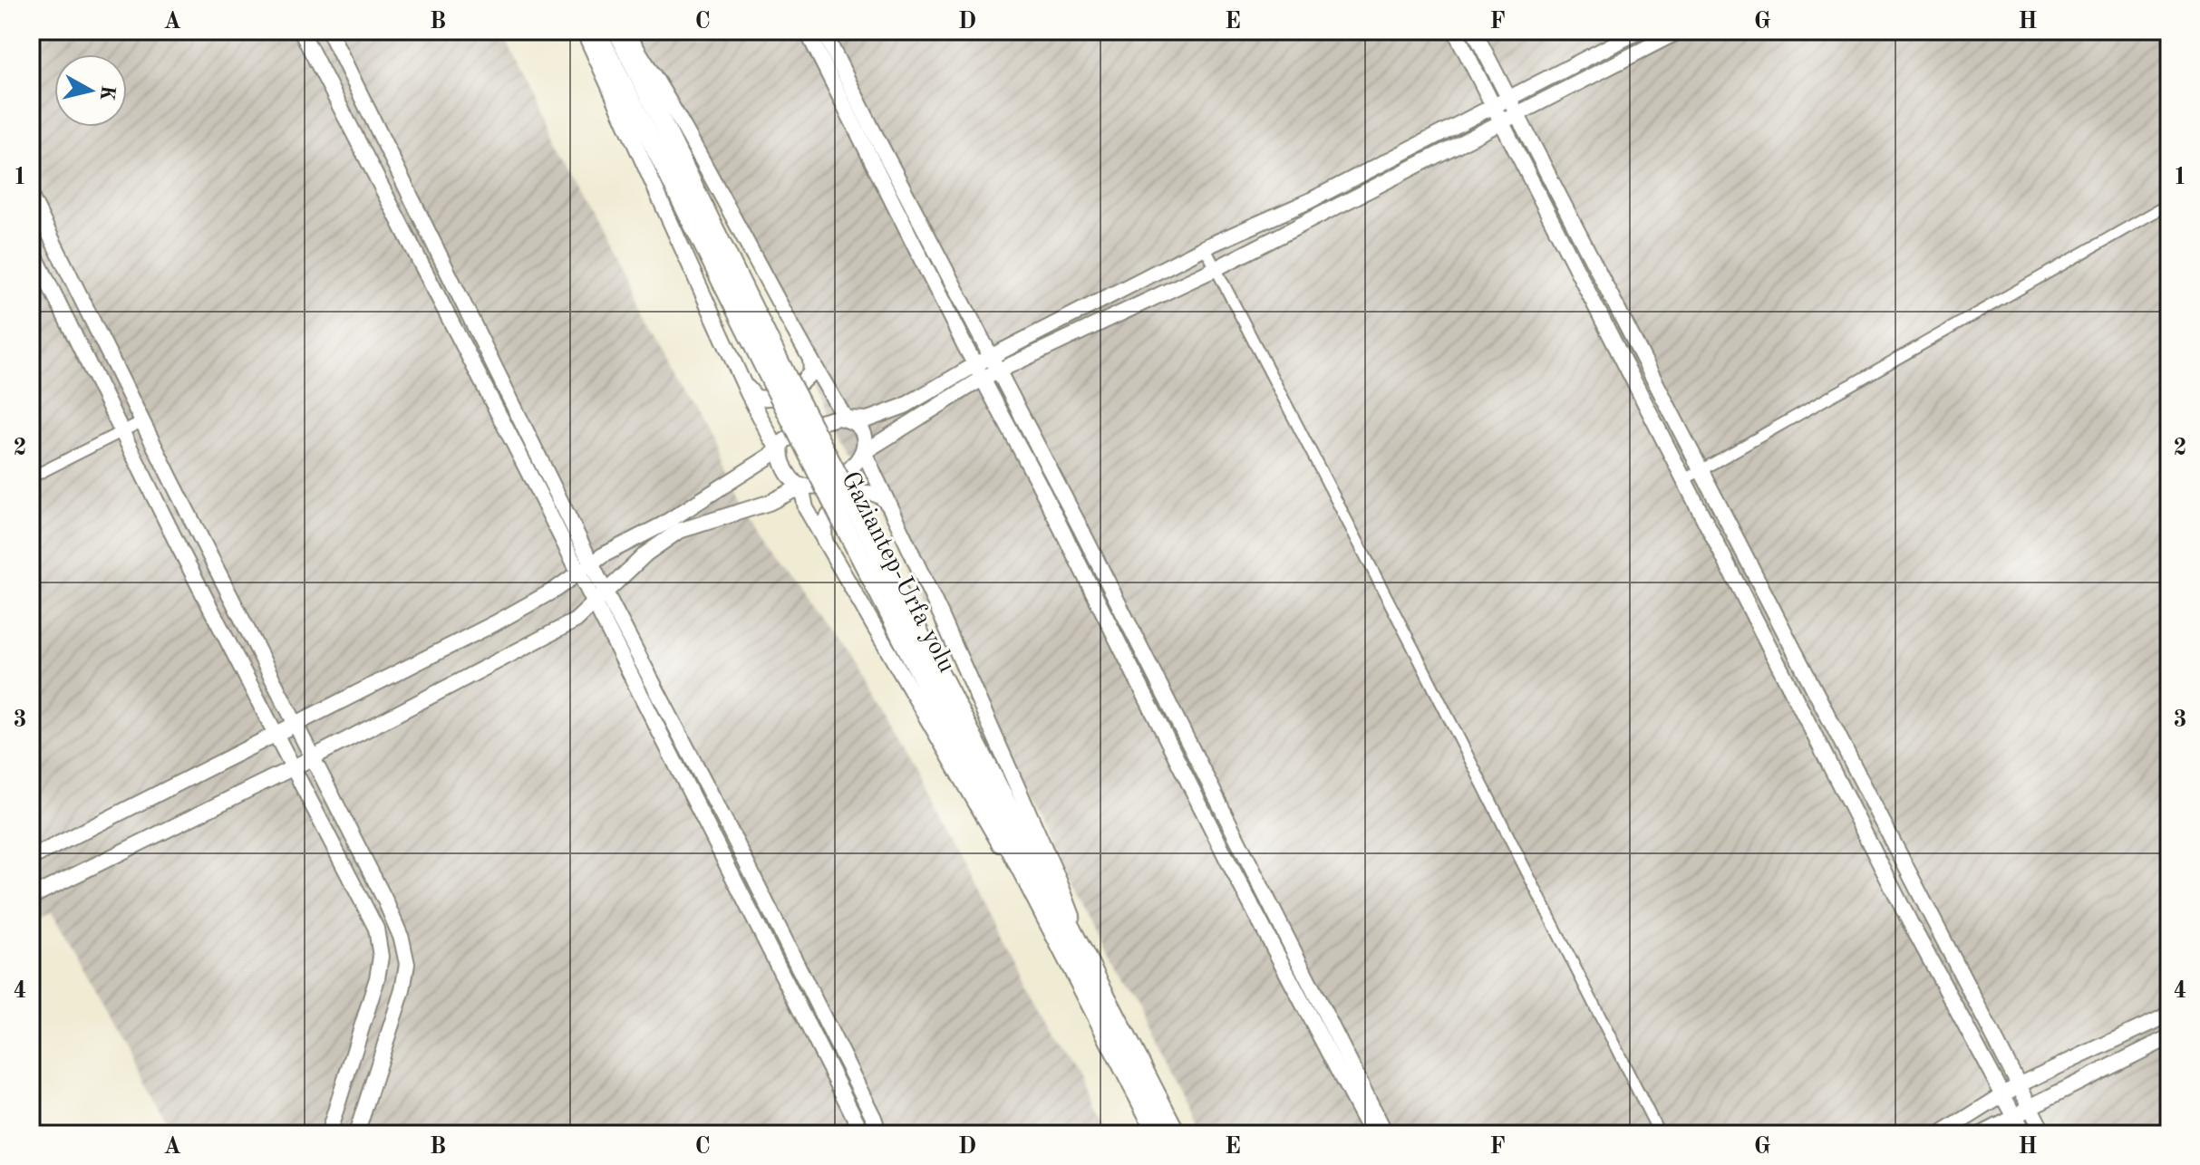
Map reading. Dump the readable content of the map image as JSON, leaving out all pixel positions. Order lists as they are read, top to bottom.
{
  "streets": {
    "highway": ["Gaziantep-Urfa yolu"]
  },
  "north": "right",
  "grid": {
    "columns": [
      "A",
      "B",
      "C",
      "D",
      "E",
      "F",
      "G",
      "H"
    ],
    "rows": [
      "1",
      "2",
      "3",
      "4"
    ]
  }
}
